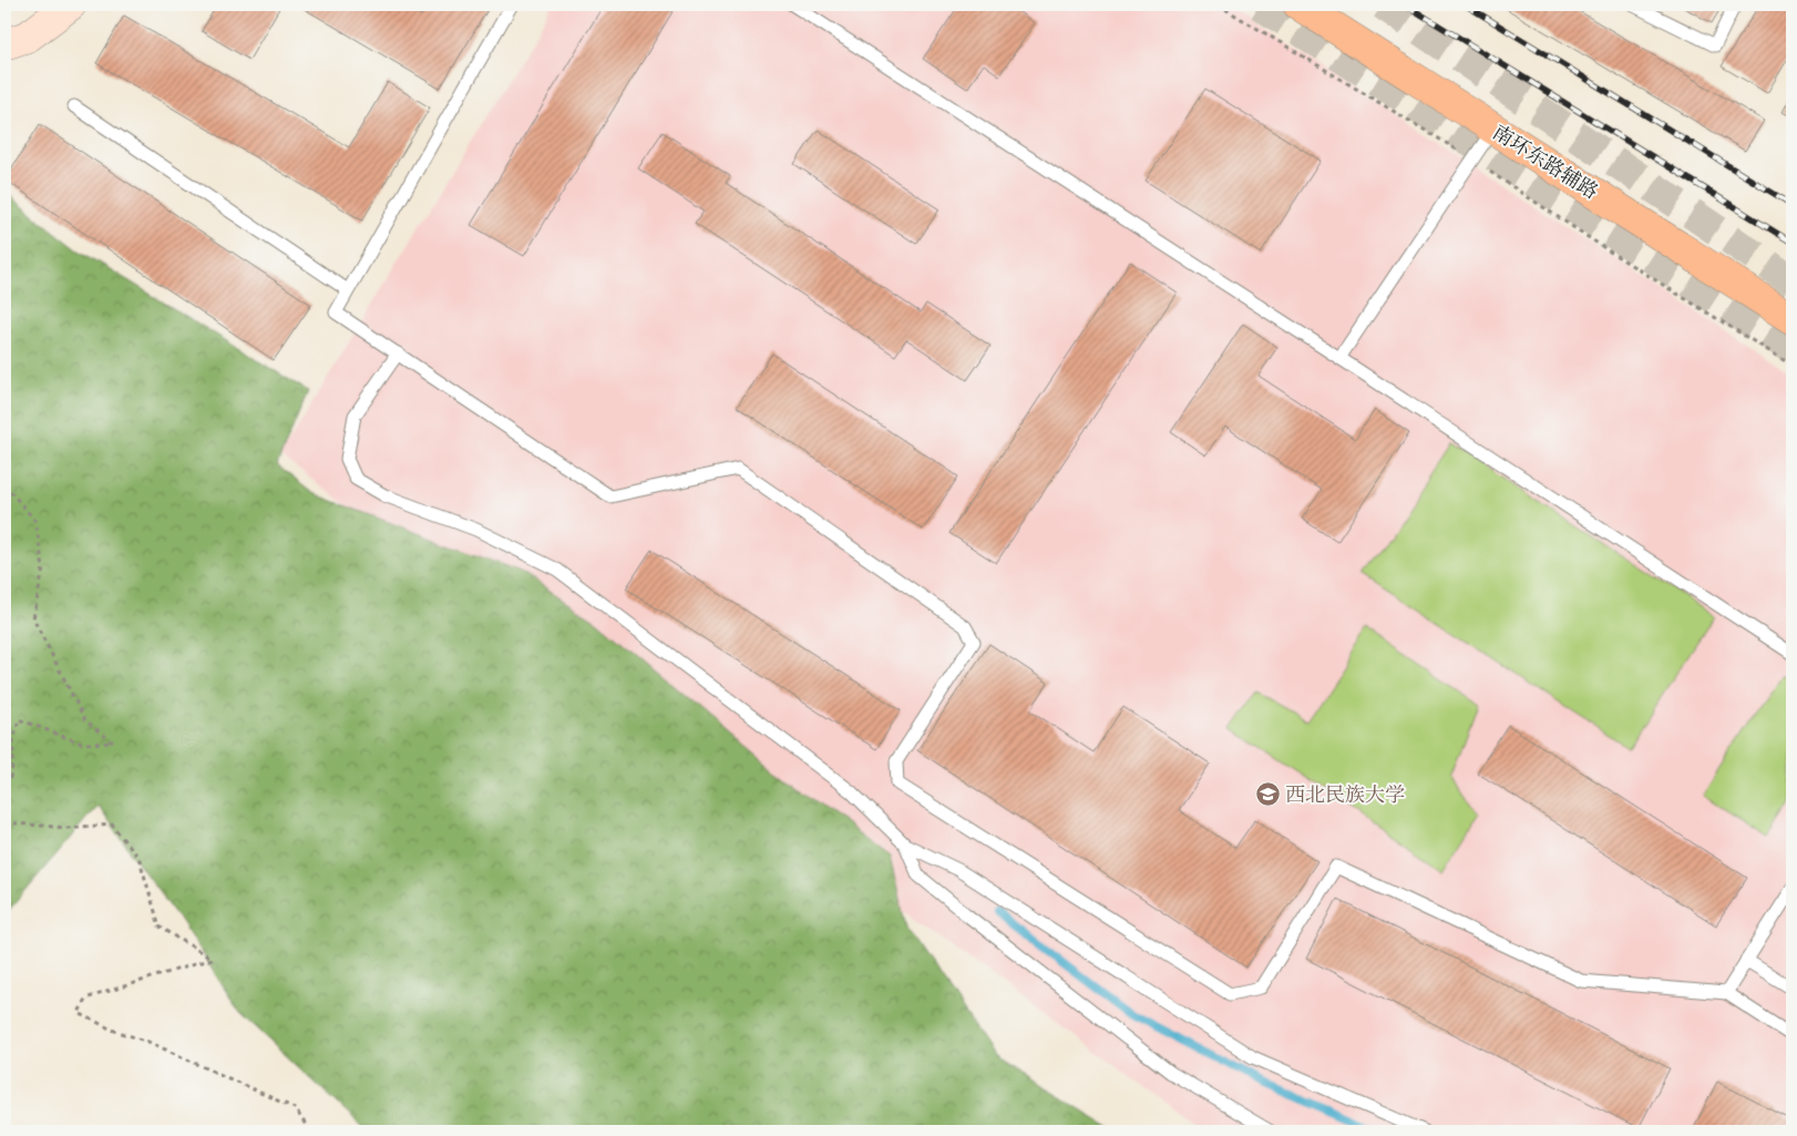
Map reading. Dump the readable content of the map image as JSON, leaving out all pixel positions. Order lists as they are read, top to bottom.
{
  "streets": {
    "main road": ["南环东路辅路"]
  },
  "places": {
    "school or university": ["西北民族大学"]
  }
}
